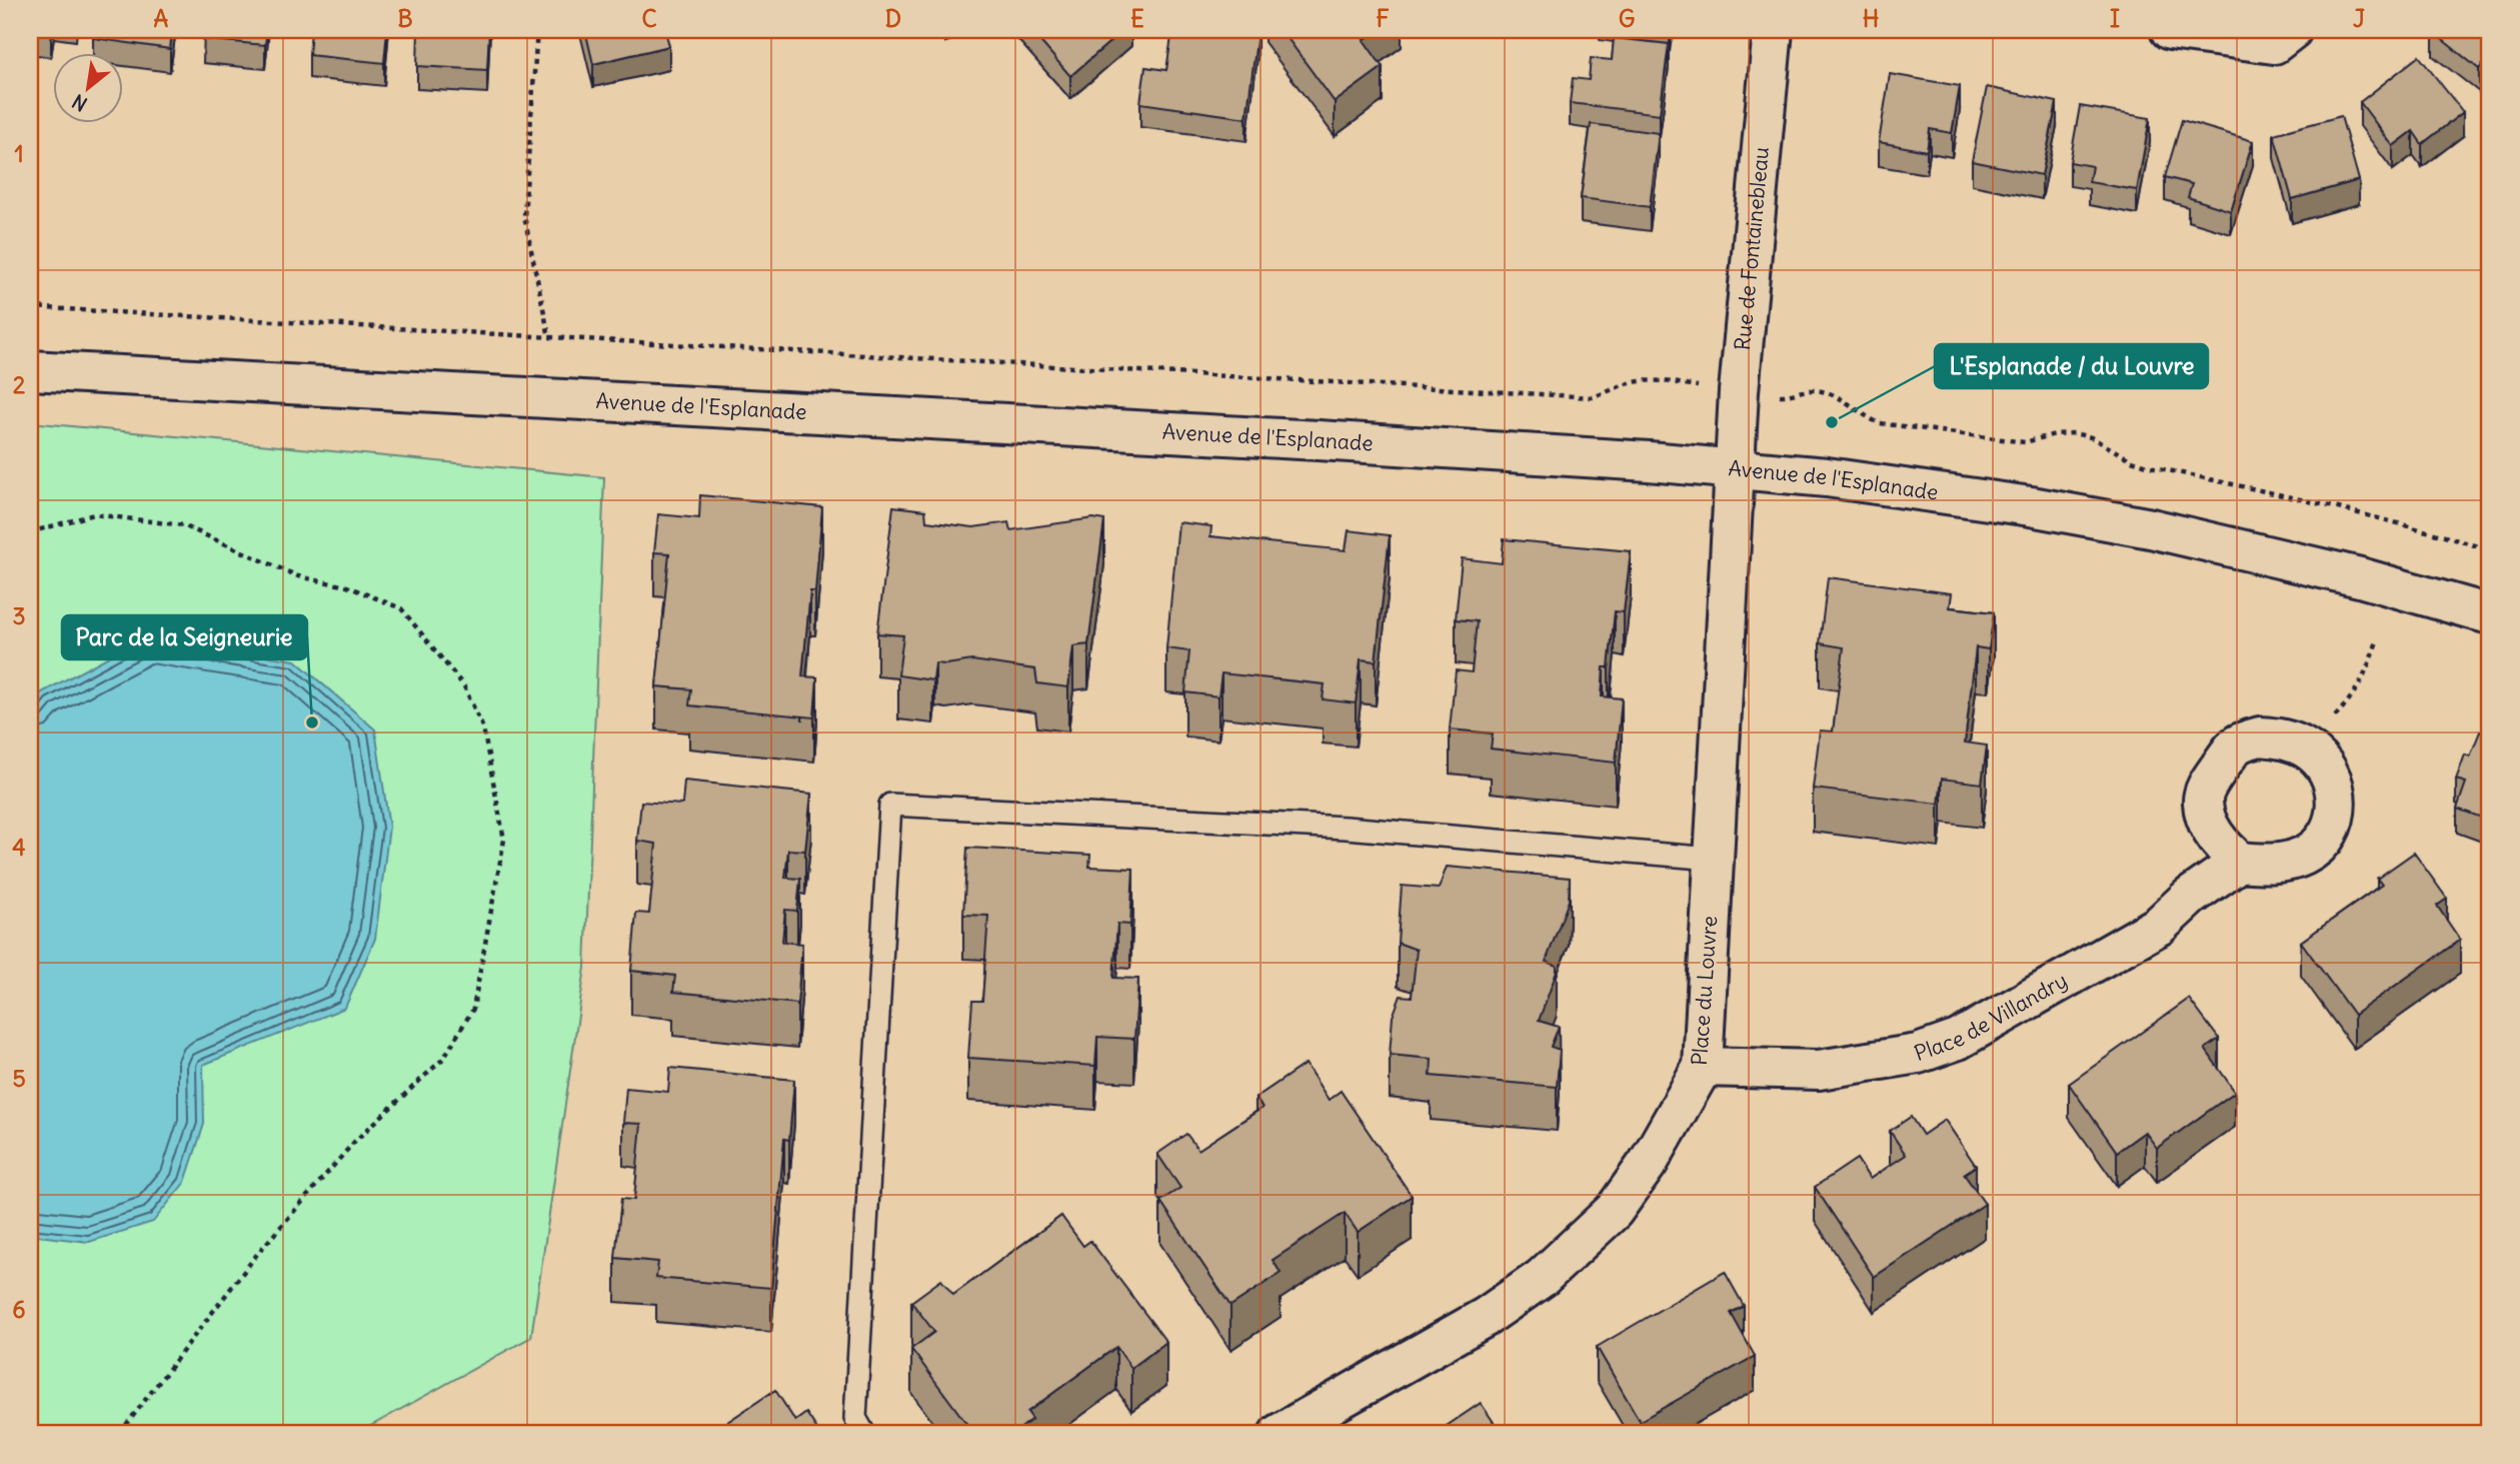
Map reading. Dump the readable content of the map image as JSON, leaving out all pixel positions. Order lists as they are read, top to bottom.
{
  "streets": {
    "street": [
      "Rue de Fontainebleau",
      "Avenue de l'Esplanade",
      "Place du Louvre",
      "Place de Villandry"
    ]
  },
  "crossings": [
    ["Rue de Fontainebleau", "Avenue de l'Esplanade"],
    ["Rue de Fontainebleau", "Place du Louvre"],
    ["Avenue de l'Esplanade", "Place du Louvre"],
    ["Place du Louvre", "Place de Villandry"]
  ],
  "places": ["L'Esplanade / du Louvre", "Parc de la Seigneurie"],
  "north": "bottom left",
  "grid": {
    "columns": [
      "A",
      "B",
      "C",
      "D",
      "E",
      "F",
      "G",
      "H",
      "I",
      "J"
    ],
    "rows": [
      "1",
      "2",
      "3",
      "4",
      "5",
      "6"
    ]
  }
}
